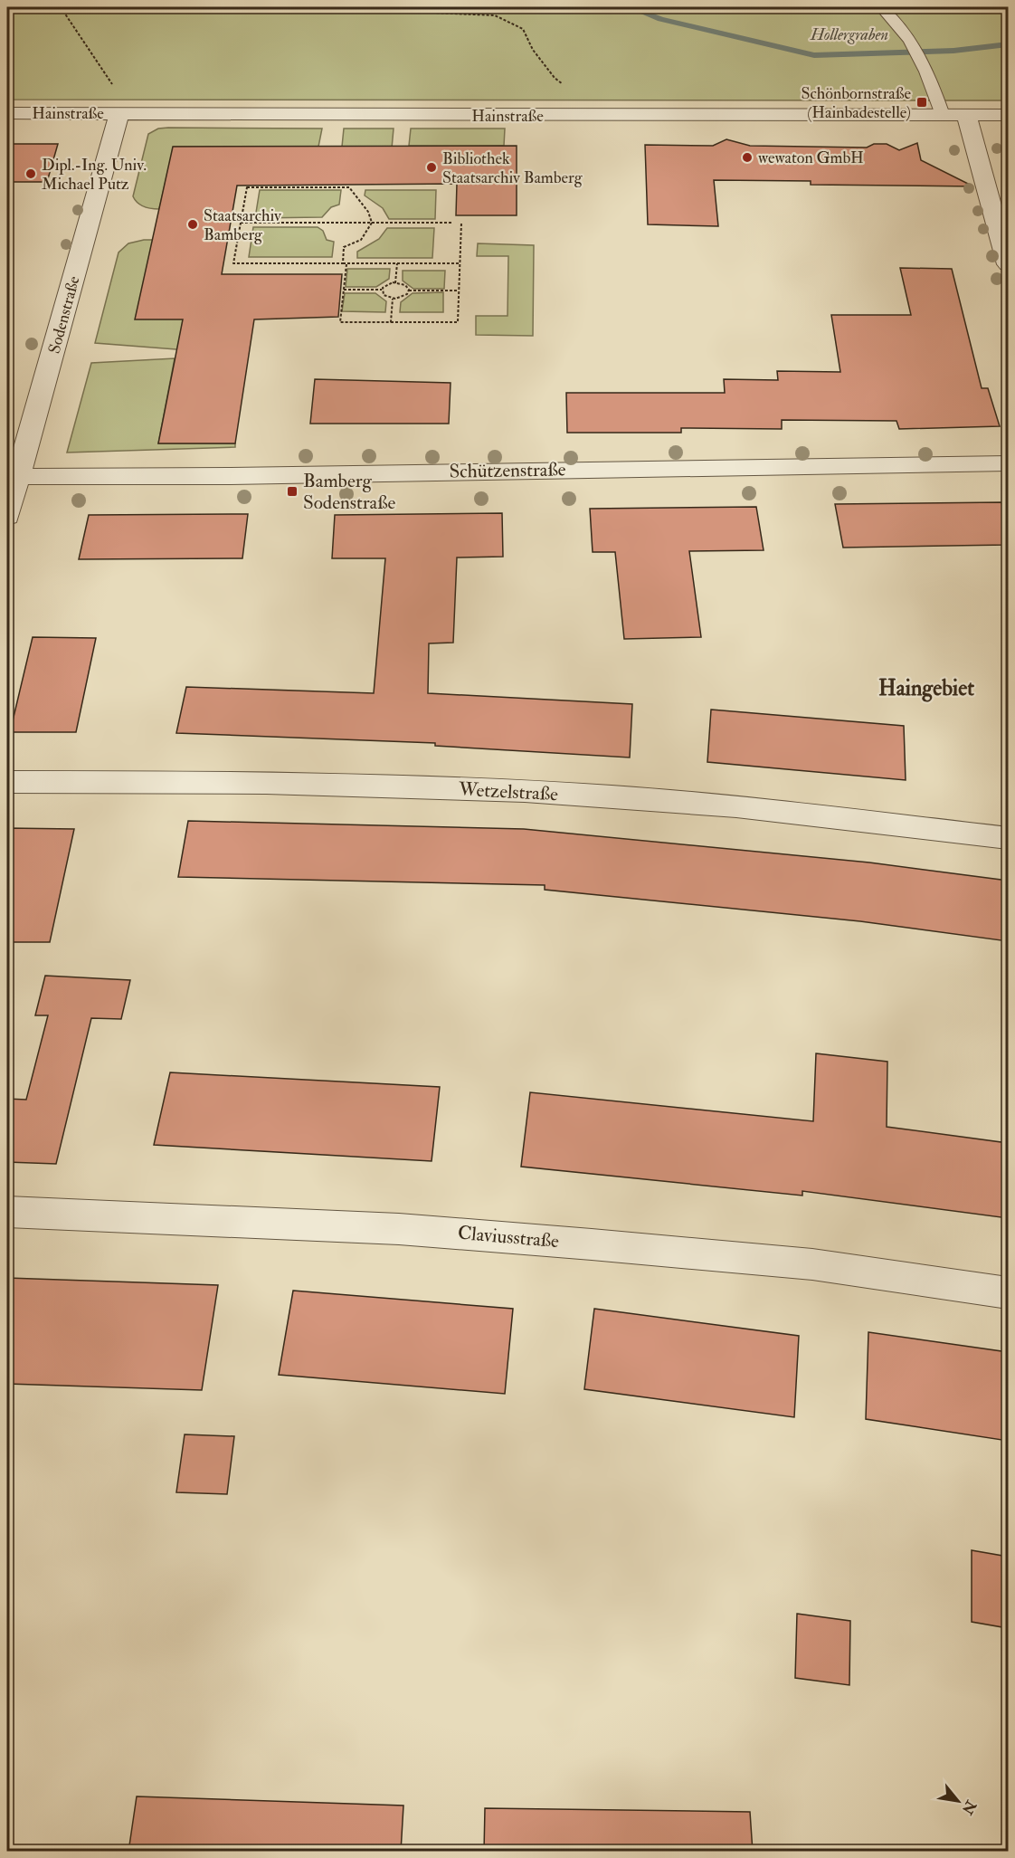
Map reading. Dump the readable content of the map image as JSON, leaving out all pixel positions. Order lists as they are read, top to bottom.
{
  "streets": {
    "street": [
      "Hainstraße",
      "Sodenstraße",
      "Schützenstraße",
      "Wetzelstraße",
      "Claviusstraße"
    ]
  },
  "crossings": [
    ["Hainstraße", "Sodenstraße"],
    ["Sodenstraße", "Schützenstraße"]
  ],
  "districts": ["Haingebiet"],
  "water": ["Hollergraben"],
  "places": {
    "transit": ["Schönbornstraße (Hainbadestelle)", "Bamberg Sodenstraße"],
    "other": [
      "wewaton GmbH",
      "Bibliothek Staatsarchiv Bamberg",
      "Dipl.-Ing. Univ. Michael Putz",
      "Staatsarchiv Bamberg"
    ]
  },
  "north": "bottom right"
}
